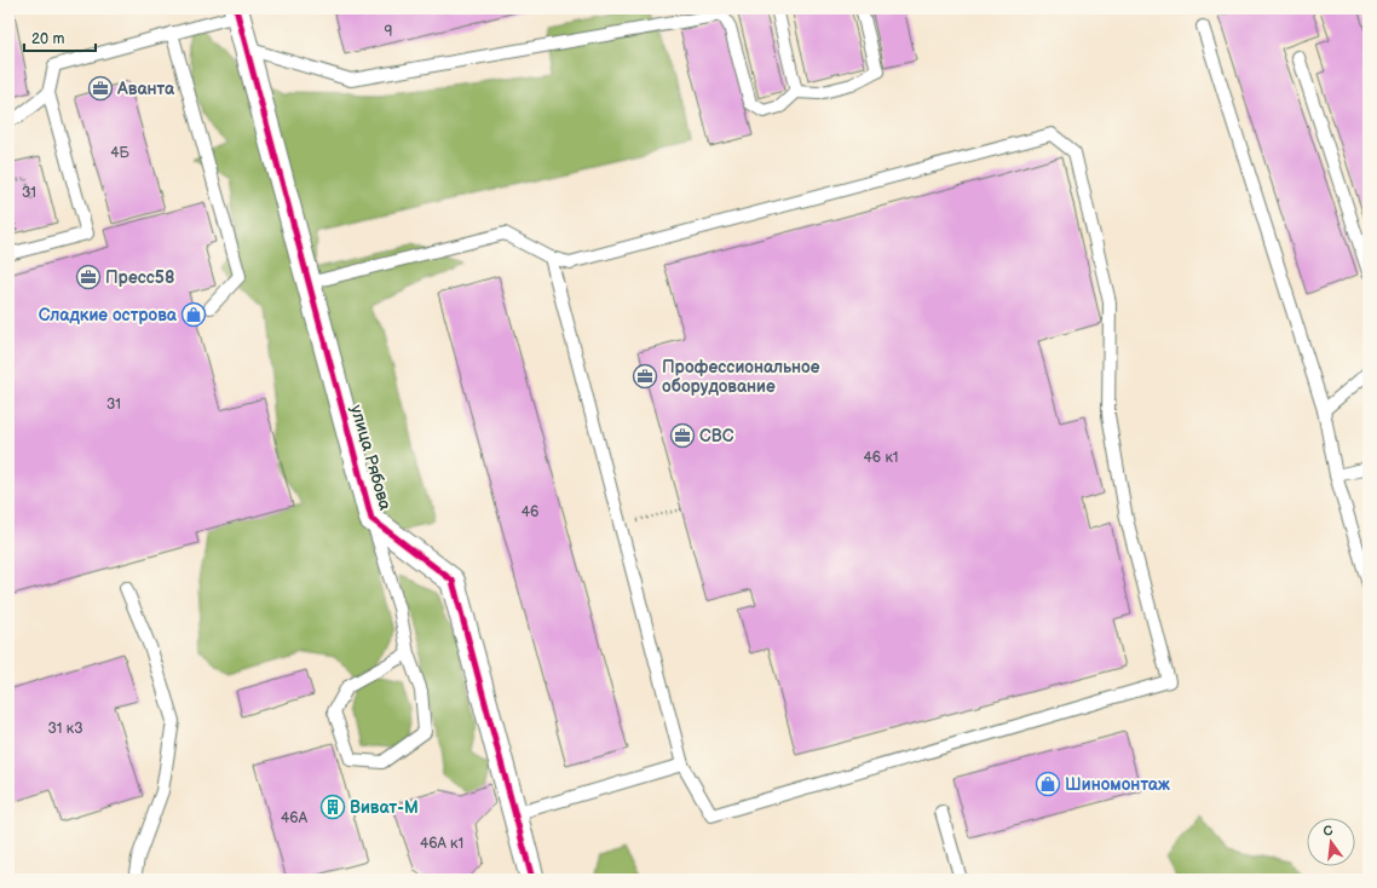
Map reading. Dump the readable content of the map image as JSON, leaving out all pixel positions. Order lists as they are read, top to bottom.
{
  "streets": {
    "street": ["улица Рябова"]
  },
  "places": {
    "office": [
      "Аванта",
      "Пресс58",
      "Профессиональное оборудование",
      "СВС"
    ],
    "shop": ["Сладкие острова", "Шиномонтаж"],
    "building": ["Виват-М"]
  },
  "house_numbers": [
    "9",
    "4Б",
    "31",
    "31",
    "46 к1",
    "46",
    "31 к3",
    "46А",
    "46А к1"
  ],
  "scale_bar": "20 m",
  "north": "top"
}
